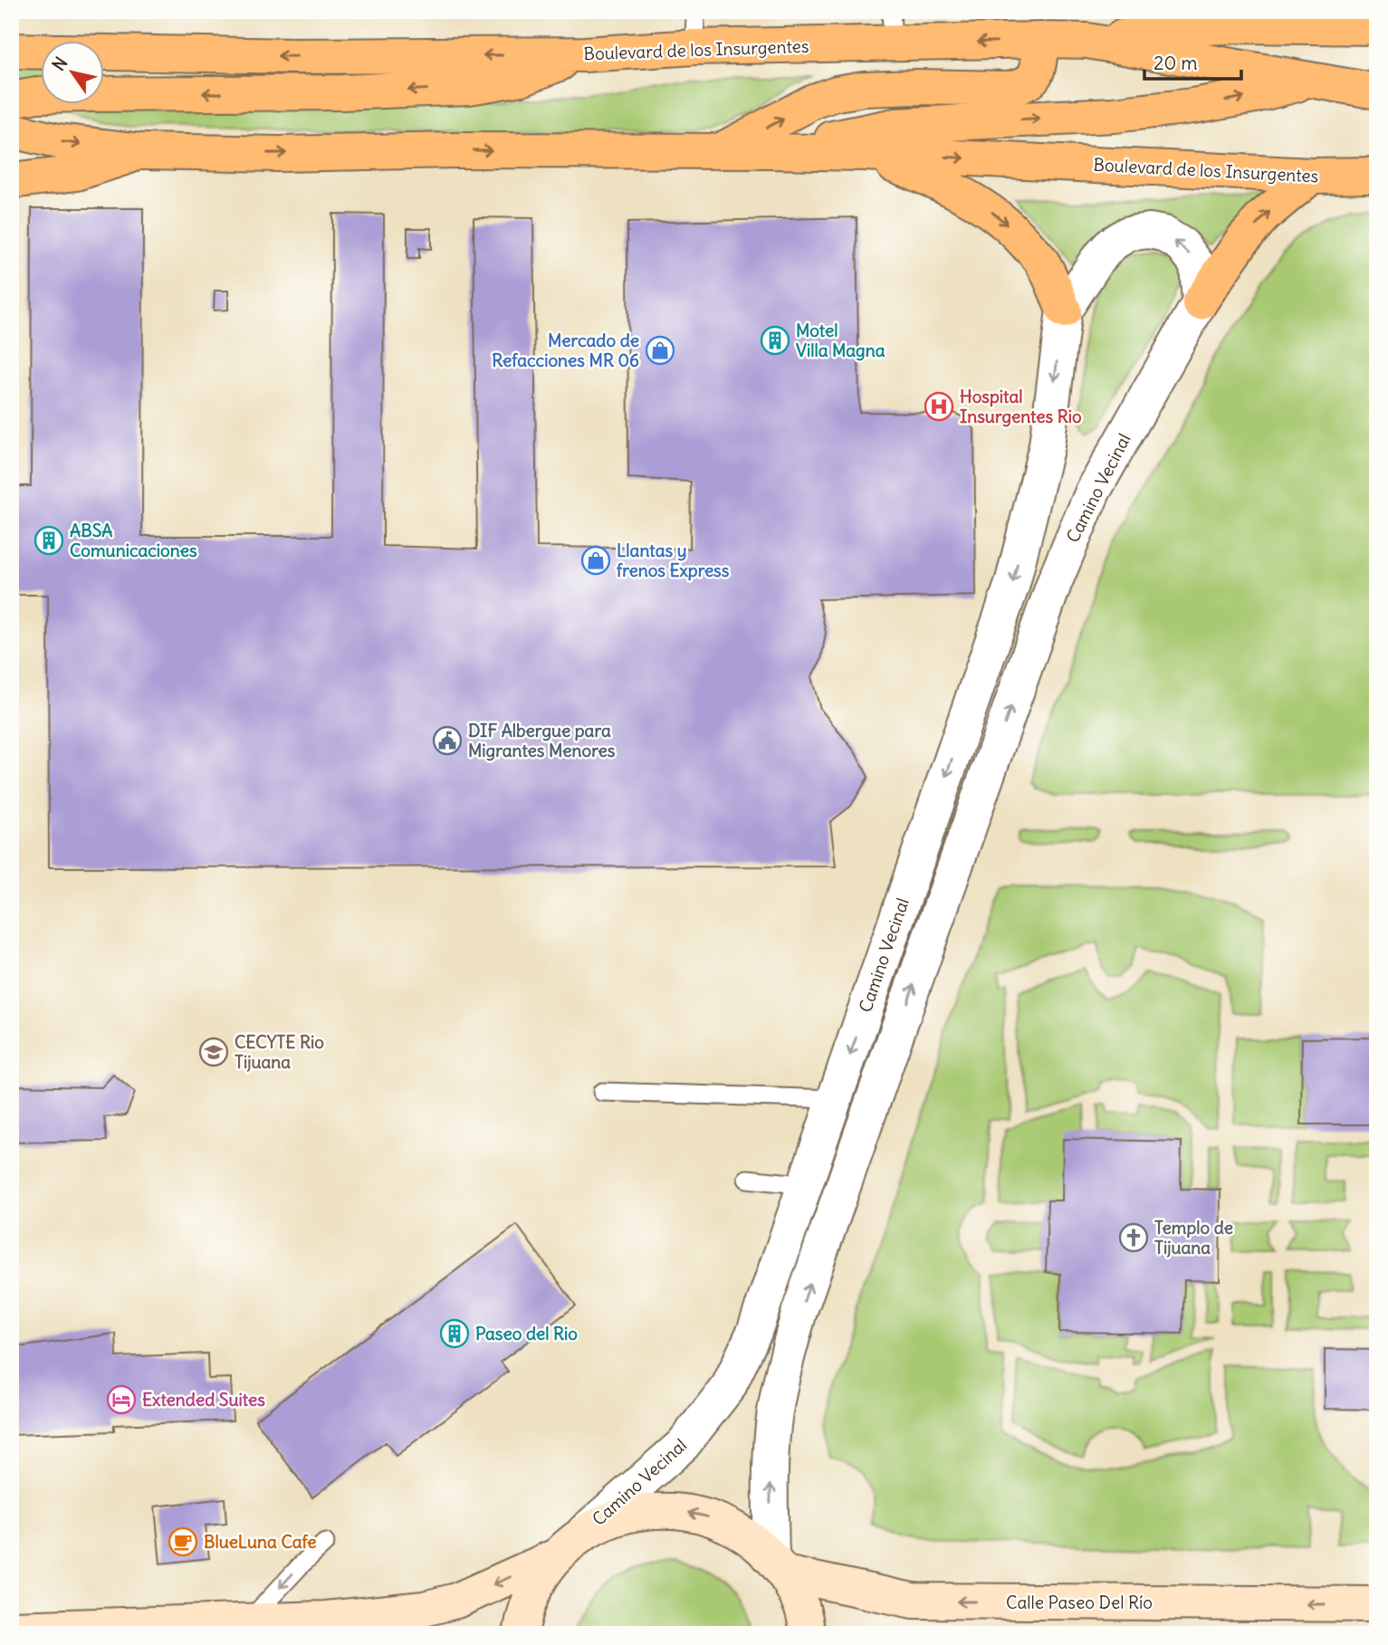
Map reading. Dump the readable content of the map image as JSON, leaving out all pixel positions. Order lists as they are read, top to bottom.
{
  "streets": {
    "main road": ["Boulevard de los Insurgentes", "Calle Paseo Del Río"],
    "street": ["Camino Vecinal"]
  },
  "crossings": [
    ["Camino Vecinal", "Calle Paseo Del Río"]
  ],
  "one_way": ["Calle Paseo Del Río"],
  "places": {
    "building": ["Motel Villa Magna", "ABSA Comunicaciones", "Paseo del Rio"],
    "shop": ["Mercado de Refacciones MR 06", "Llantas y frenos Express"],
    "hospital": ["Hospital Insurgentes Rio"],
    "public building": ["DIF Albergue para Migrantes Menores"],
    "school or university": ["CECYTE Rio Tijuana"],
    "church": ["Templo de Tijuana"],
    "hotel": ["Extended Suites"],
    "cafe": ["BlueLuna Cafe"]
  },
  "scale_bar": "20 m",
  "north": "top left"
}
